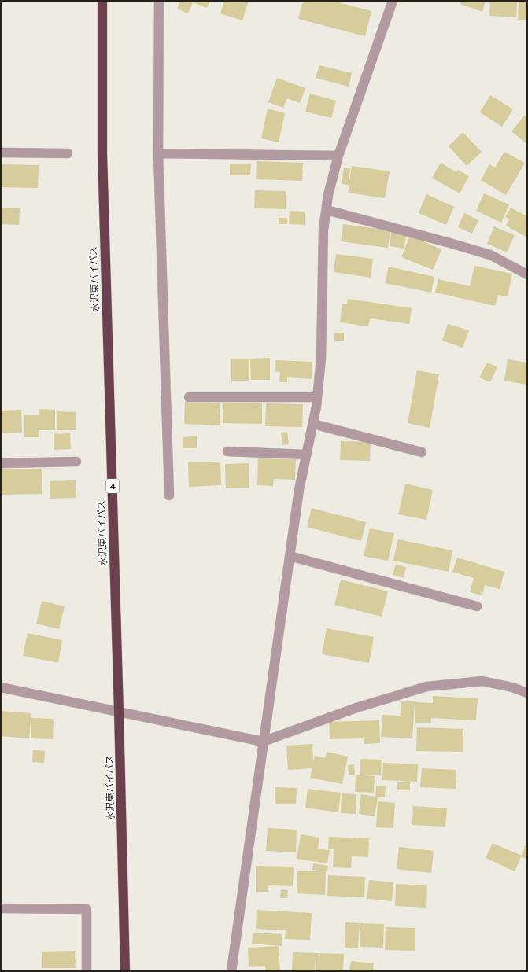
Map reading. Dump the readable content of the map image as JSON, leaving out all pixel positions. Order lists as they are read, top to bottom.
{
  "streets": {
    "highway": ["水沢東バイパス", "4"]
  }
}
